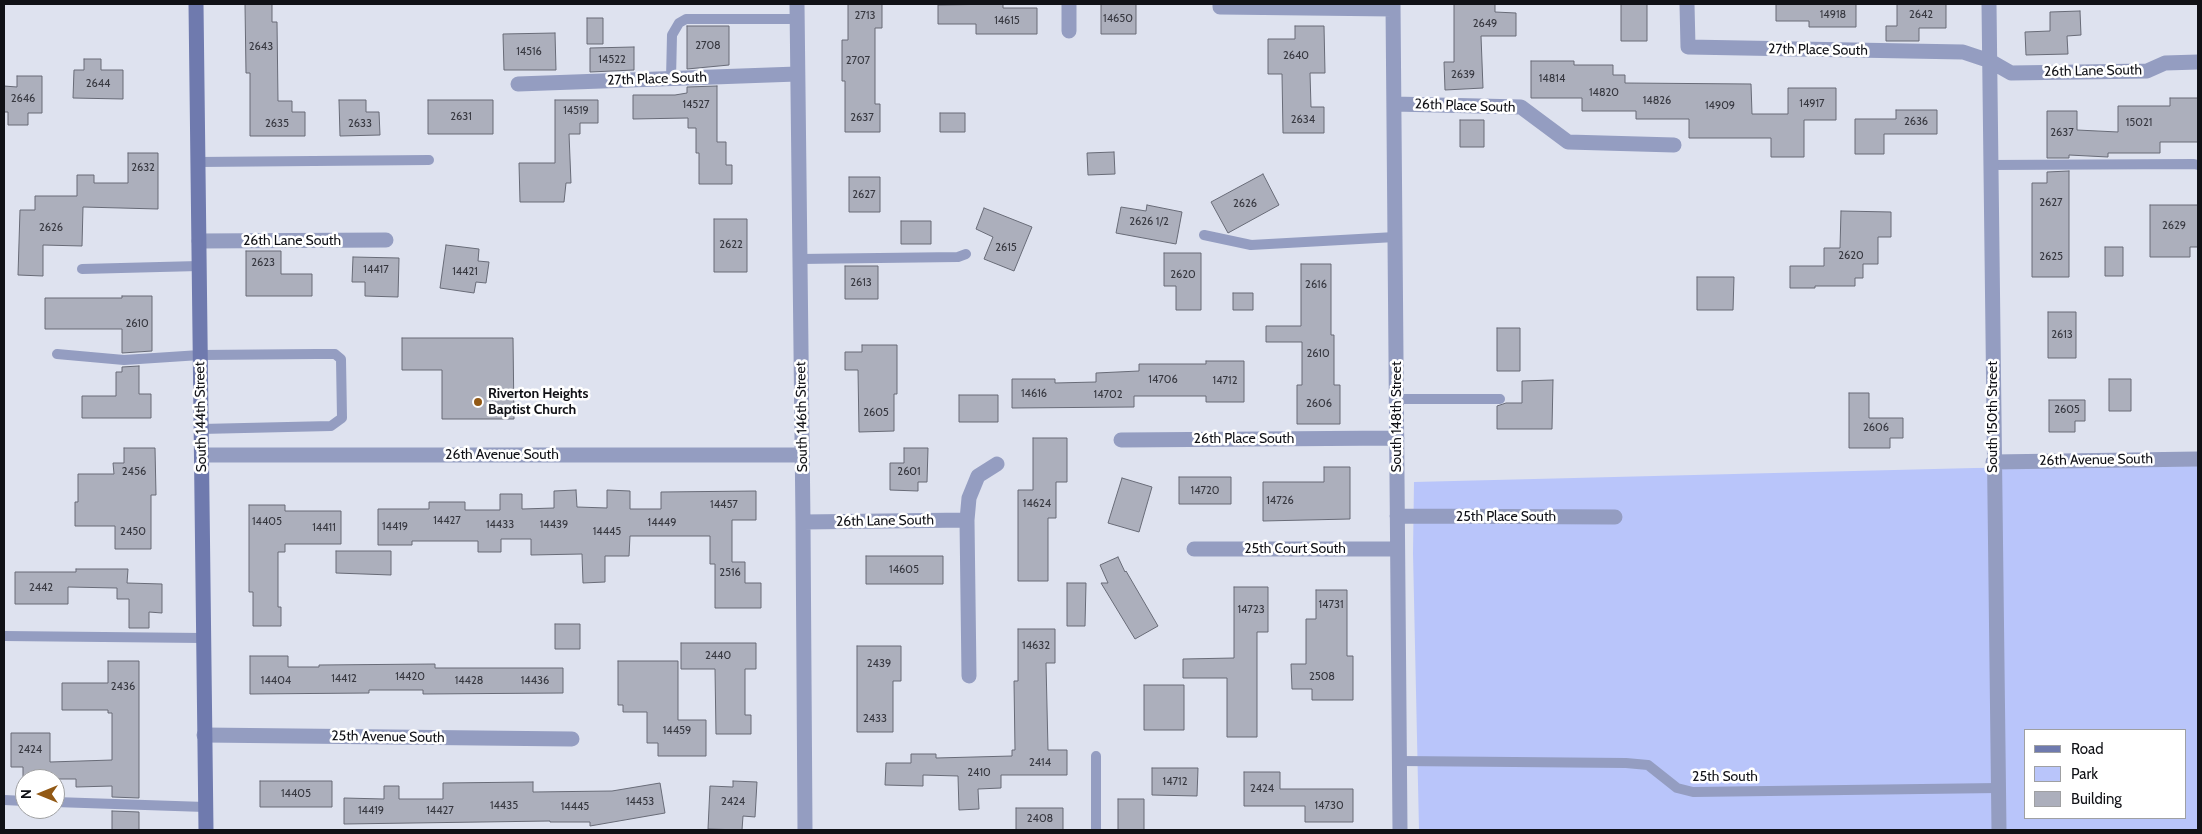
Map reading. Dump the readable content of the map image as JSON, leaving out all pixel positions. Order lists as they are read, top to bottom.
{
  "streets": {
    "street": [
      "27th Place South",
      "26th Lane South",
      "26th Place South",
      "South 144th Street",
      "South 146th Street",
      "South 148th Street",
      "South 150th Street",
      "26th Avenue South",
      "25th Place South",
      "25th Court South",
      "25th Avenue South"
    ],
    "lane": ["25th South"]
  },
  "crossings": [
    ["27th Place South", "26th Lane South"],
    ["27th Place South", "South 146th Street"],
    ["27th Place South", "South 150th Street"],
    ["26th Lane South", "South 144th Street"],
    ["26th Lane South", "South 146th Street"],
    ["26th Lane South", "South 150th Street"],
    ["26th Place South", "South 148th Street"],
    ["South 144th Street", "26th Avenue South"],
    ["South 144th Street", "25th Avenue South"],
    ["South 146th Street", "26th Avenue South"],
    ["South 148th Street", "25th Place South"],
    ["South 148th Street", "25th Court South"],
    ["South 148th Street", "25th South"],
    ["South 150th Street", "26th Avenue South"],
    ["South 150th Street", "25th South"]
  ],
  "places": ["Riverton Heights Baptist Church"],
  "house_numbers": [
    "14918",
    "2642",
    "2713",
    "14650",
    "14615",
    "2649",
    "2708",
    "2643",
    "14516",
    "2640",
    "14522",
    "2707",
    "2639",
    "14814",
    "2644",
    "14820",
    "2646",
    "14826",
    "14917",
    "14527",
    "14909",
    "14519",
    "2631",
    "2637",
    "2634",
    "2636",
    "15021",
    "2635",
    "2633",
    "2637",
    "2632",
    "2627",
    "2627",
    "2626",
    "2626 1/2",
    "2629",
    "2626",
    "2622",
    "2615",
    "2620",
    "2625",
    "2623",
    "14417",
    "14421",
    "2620",
    "2613",
    "2616",
    "2610",
    "2613",
    "2610",
    "14706",
    "14712",
    "14616",
    "14702",
    "2606",
    "2605",
    "2605",
    "2606",
    "2456",
    "2601",
    "14720",
    "14726",
    "14624",
    "14457",
    "14427",
    "14405",
    "14449",
    "14433",
    "14439",
    "14419",
    "14411",
    "2450",
    "14445",
    "14605",
    "2516",
    "2442",
    "14731",
    "14723",
    "14632",
    "2440",
    "2439",
    "14420",
    "2508",
    "14412",
    "14404",
    "14428",
    "14436",
    "2436",
    "2433",
    "14459",
    "2424",
    "2414",
    "2410",
    "14712",
    "2424",
    "14405",
    "14453",
    "2424",
    "14435",
    "14730",
    "14445",
    "14419",
    "14427",
    "2408"
  ],
  "legend": ["Road", "Park", "Building"],
  "north": "left"
}
